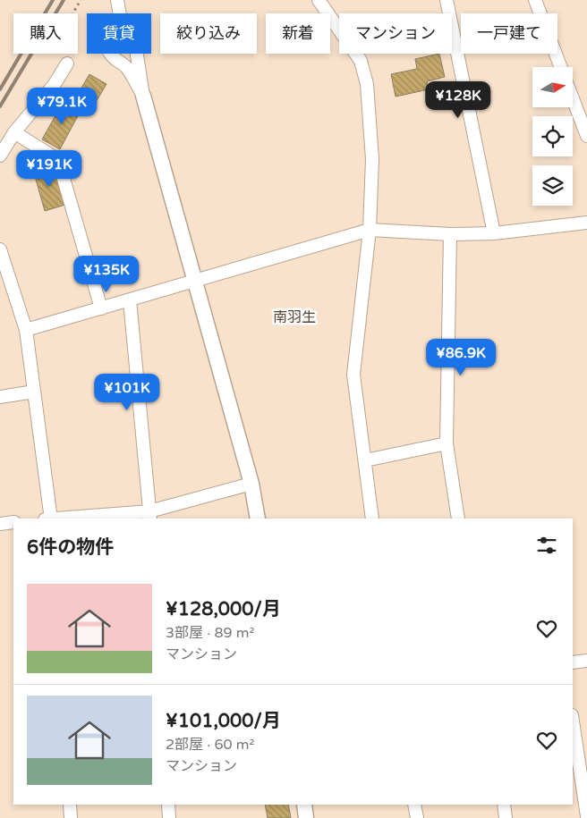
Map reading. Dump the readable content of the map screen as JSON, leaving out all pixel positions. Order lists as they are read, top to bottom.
{
  "districts": ["南羽生"],
  "north": "right",
  "page": {
    "chip": [
      "購入",
      "賃貸",
      "絞り込み",
      "新着",
      "マンション",
      "一戸建て"
    ],
    "price": [
      "¥128K",
      "¥79.1K",
      "¥191K",
      "¥135K",
      "¥86.9K",
      "¥101K"
    ],
    "heading": "6件の物件",
    "list": [
      {
        "name": "¥128,000/月",
        "note": "3部屋 · 89 m² · マンション"
      },
      {
        "name": "¥101,000/月",
        "note": "2部屋 · 60 m² · マンション"
      }
    ]
  }
}
